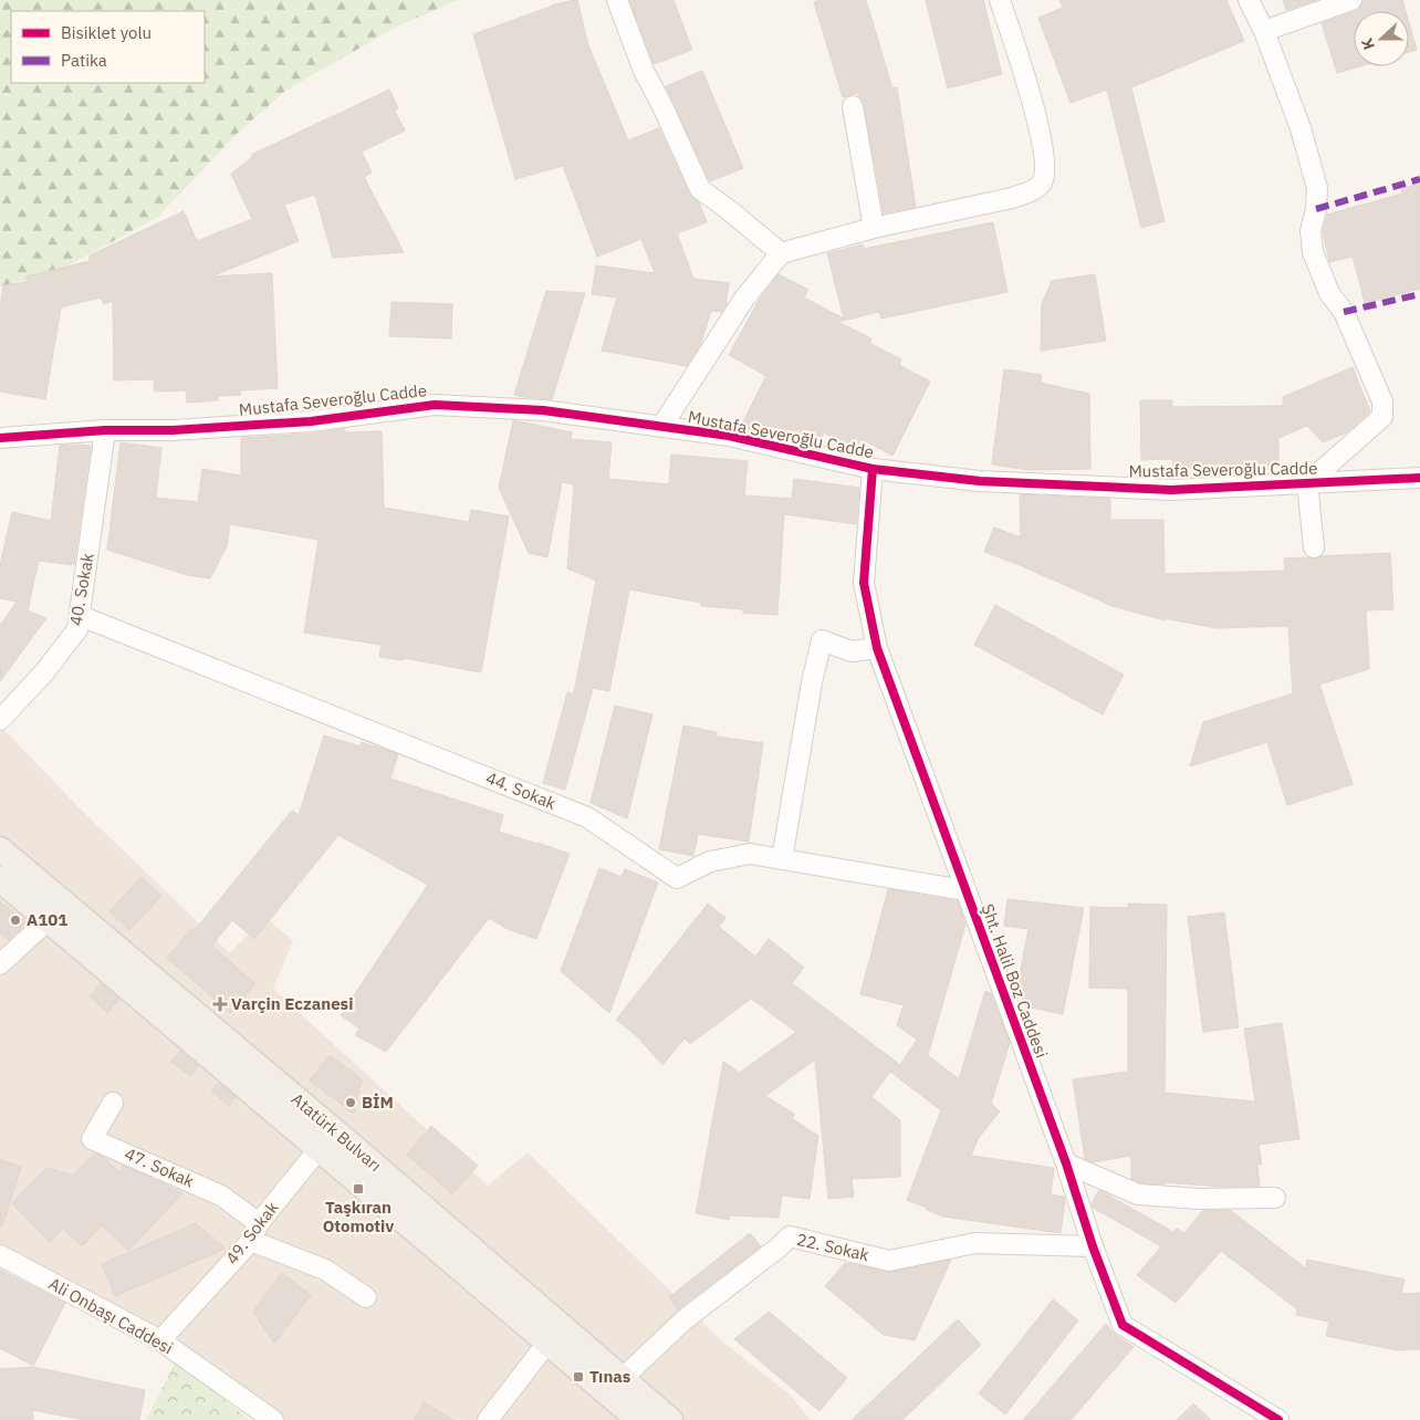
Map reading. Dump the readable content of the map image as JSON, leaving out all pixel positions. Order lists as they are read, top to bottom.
{
  "streets": {
    "main road": ["Atatürk Bulvarı"],
    "street": [
      "Mustafa Severoğlu Cadde",
      "40. Sokak",
      "44. Sokak",
      "Şht. Halil Boz Caddesi",
      "47. Sokak",
      "49. Sokak",
      "22. Sokak",
      "Ali Onbaşı Caddesi"
    ]
  },
  "crossings": [
    ["Mustafa Severoğlu Cadde", "40. Sokak"],
    ["Mustafa Severoğlu Cadde", "Şht. Halil Boz Caddesi"],
    ["40. Sokak", "44. Sokak"],
    ["44. Sokak", "Şht. Halil Boz Caddesi"],
    ["Şht. Halil Boz Caddesi", "22. Sokak"],
    ["Atatürk Bulvarı", "49. Sokak"],
    ["Atatürk Bulvarı", "22. Sokak"],
    ["47. Sokak", "49. Sokak"],
    ["49. Sokak", "Ali Onbaşı Caddesi"]
  ],
  "places": {
    "other": ["A101", "BİM"],
    "health": ["Varçin Eczanesi"],
    "transit": ["Taşkıran Otomotiv", "Tınas"]
  },
  "legend": ["Bisiklet yolu", "Patika"],
  "north": "left"
}
